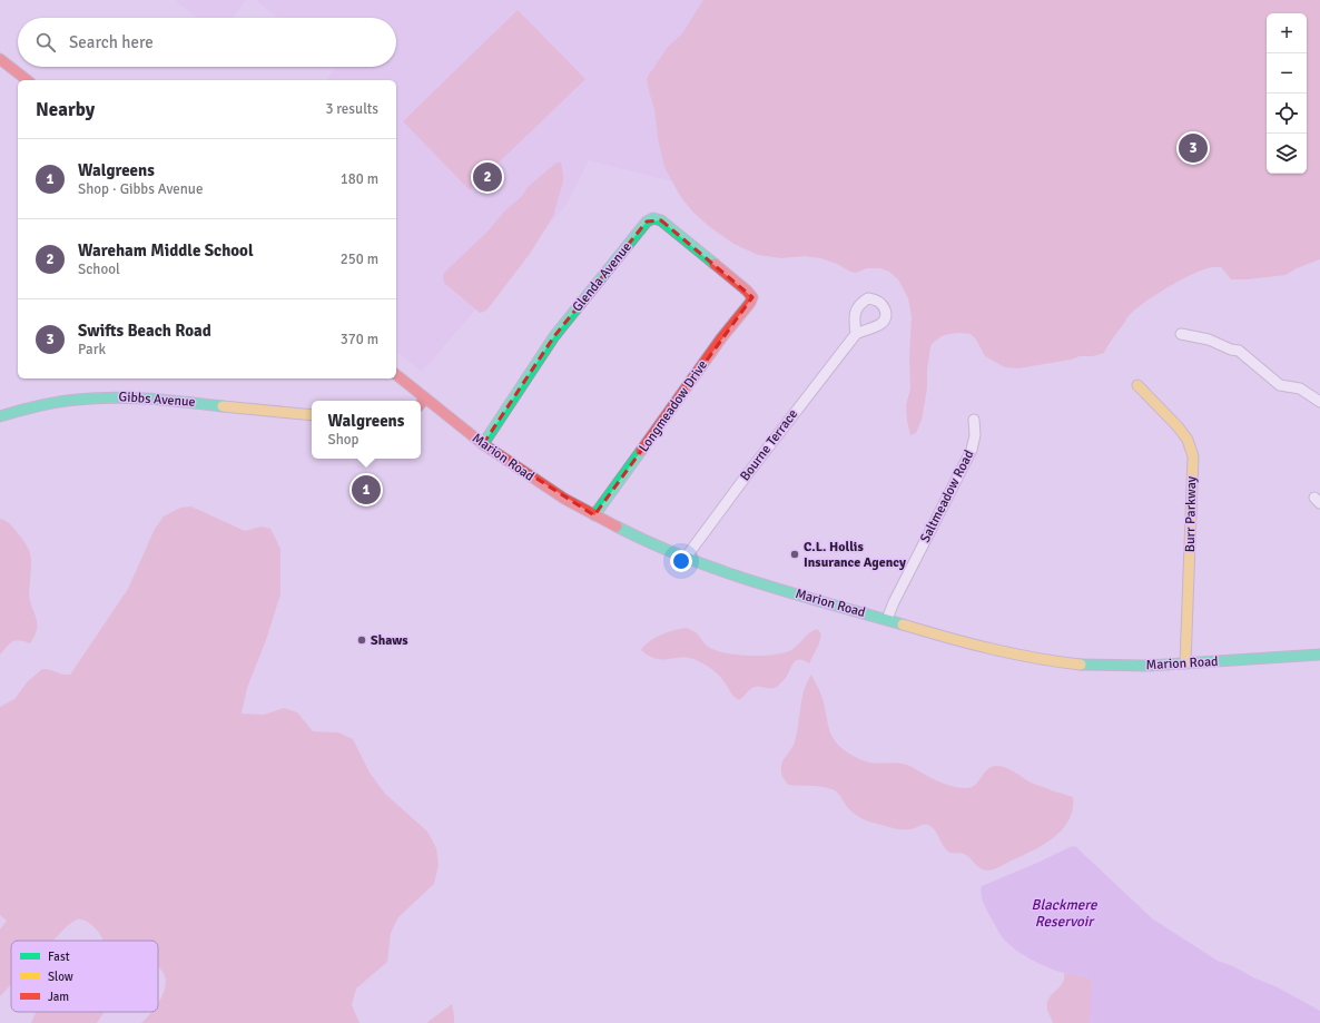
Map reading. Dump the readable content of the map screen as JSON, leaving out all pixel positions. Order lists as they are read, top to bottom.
{
  "streets": {
    "main road": [
      "Glenda Avenue",
      "Gibbs Avenue",
      "Longmeadow Drive",
      "Marion Road",
      "Burr Parkway"
    ],
    "street": ["Bourne Terrace", "Saltmeadow Road"]
  },
  "crossings": [
    ["Glenda Avenue", "Longmeadow Drive"],
    ["Glenda Avenue", "Marion Road"],
    ["Longmeadow Drive", "Marion Road"],
    ["Bourne Terrace", "Marion Road"],
    ["Marion Road", "Saltmeadow Road"],
    ["Marion Road", "Burr Parkway"]
  ],
  "water": ["Blackmere Reservoir"],
  "places": ["C.L. Hollis Insurance Agency", "Shaws"],
  "legend": ["Fast", "Slow", "Jam"],
  "page": {
    "map_buttons": ["+", "−"],
    "search": "Search here",
    "heading": ["Nearby", "3 results"],
    "pins": ["3", "2", "1"],
    "list": [
      {
        "mark": "1",
        "name": "Walgreens",
        "note": "Shop · Gibbs Avenue",
        "value": "180 m"
      },
      {
        "mark": "2",
        "name": "Wareham Middle School",
        "note": "School",
        "value": "250 m"
      },
      {
        "mark": "3",
        "name": "Swifts Beach Road",
        "note": "Park",
        "value": "370 m"
      }
    ],
    "popup": ["Walgreens", "Shop"]
  }
}
